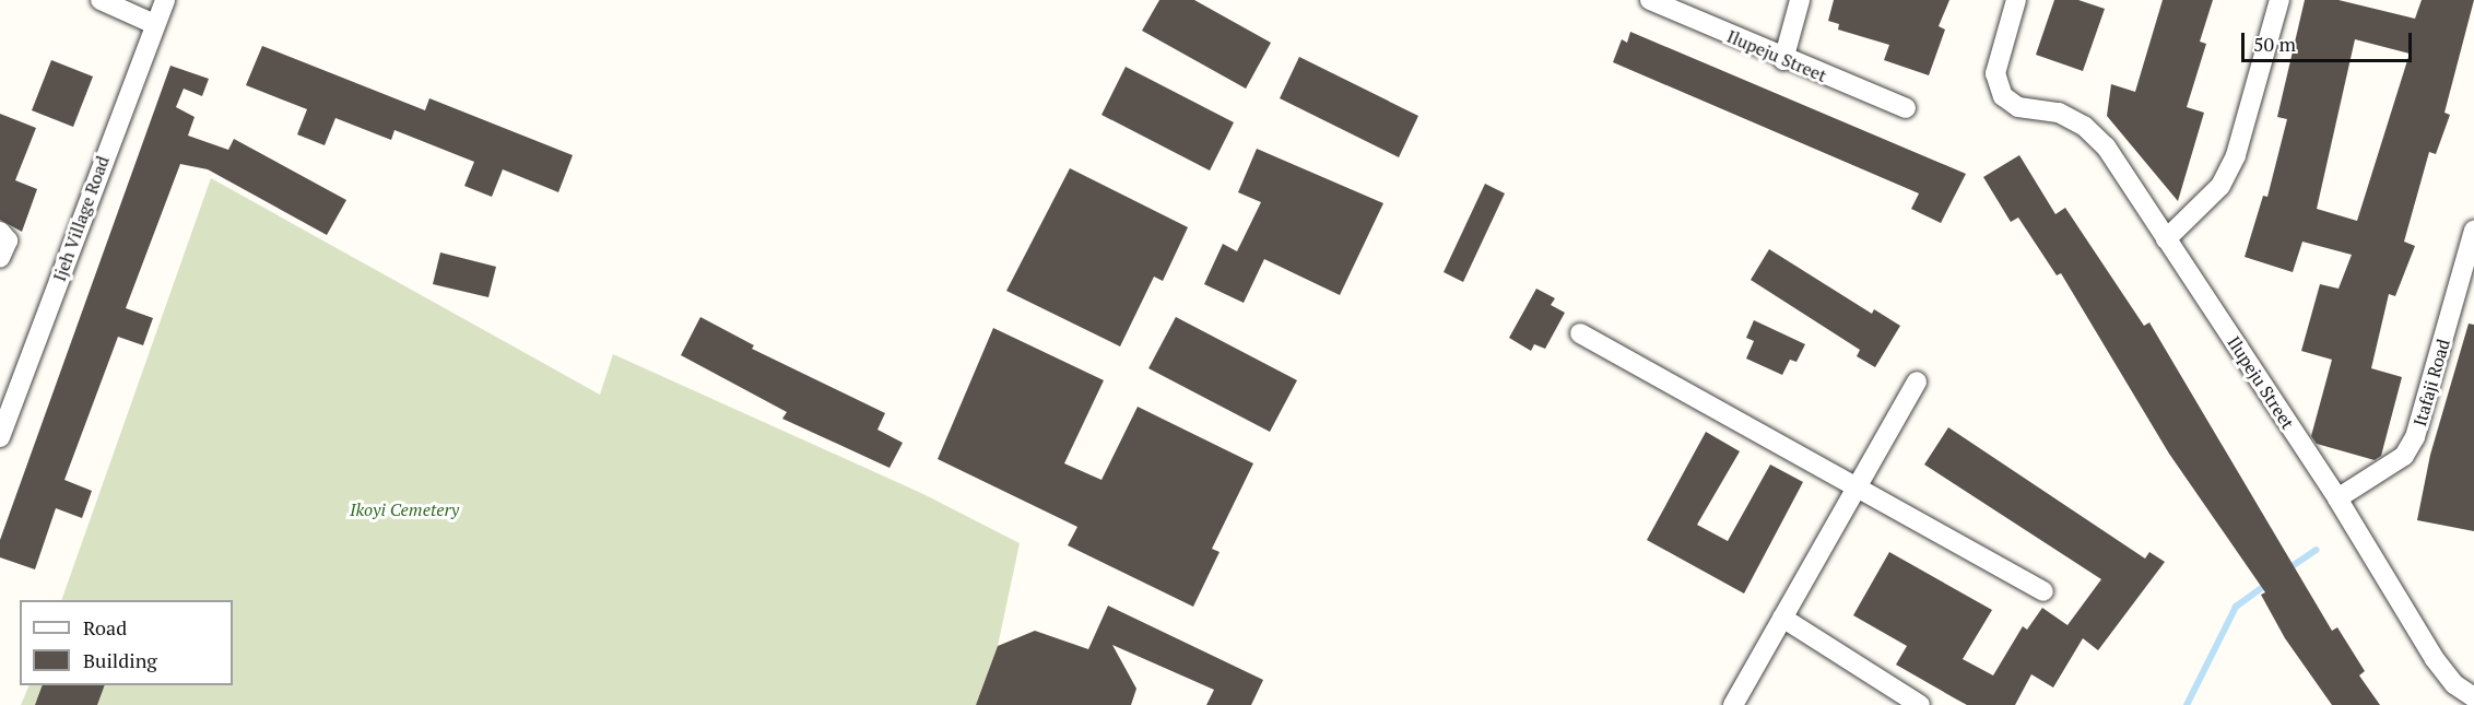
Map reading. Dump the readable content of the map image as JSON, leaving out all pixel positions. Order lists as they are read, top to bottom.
{
  "streets": {
    "street": ["Ilupeju Street", "Ijeh Village Road", "Itafaji Road"]
  },
  "crossings": [
    ["Ilupeju Street", "Itafaji Road"]
  ],
  "parks": ["Ikoyi Cemetery"],
  "legend": ["Road", "Building"],
  "scale_bar": "50 m"
}
